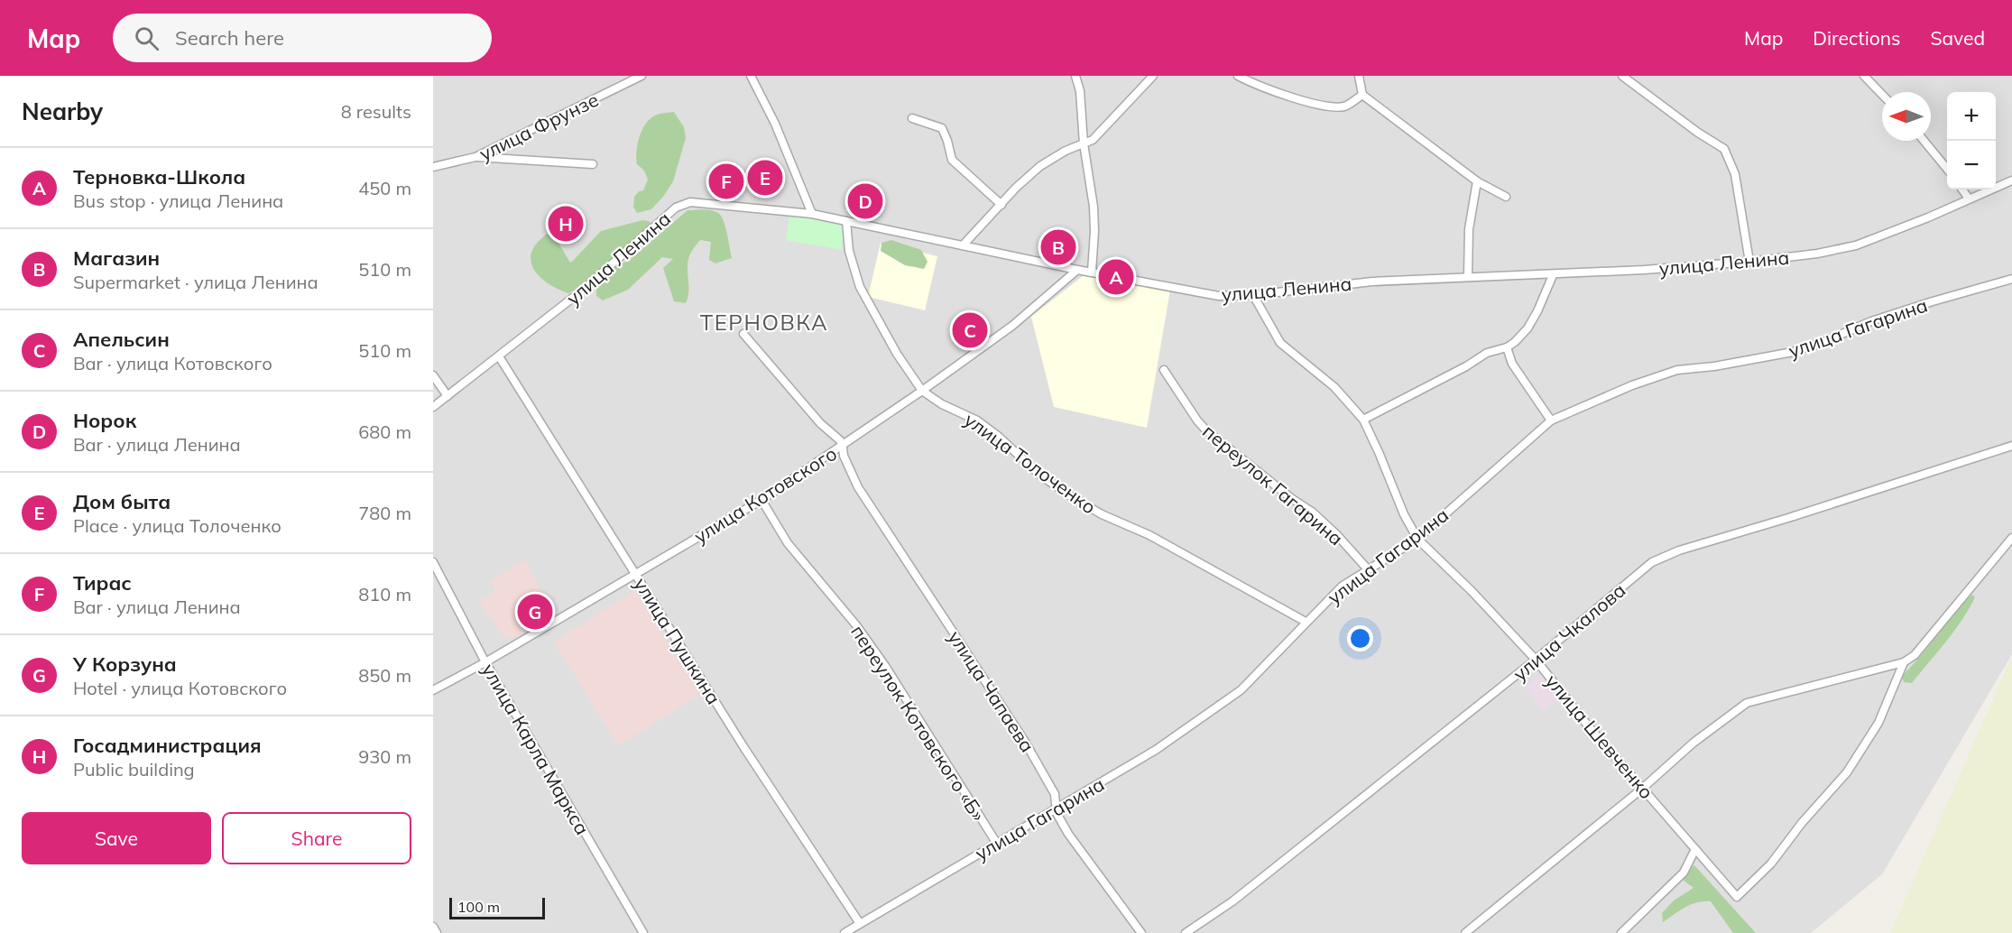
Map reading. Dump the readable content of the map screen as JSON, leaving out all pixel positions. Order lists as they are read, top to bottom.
{
  "streets": {
    "street": [
      "улица Фрунзе",
      "улица Ленина",
      "улица Гагарина",
      "улица Толоченко",
      "переулок Гагарина",
      "улица Котовского",
      "улица Чкалова",
      "улица Пушкина",
      "улица Чапаева",
      "переулок Котовского «Б»",
      "улица Шевченко",
      "улица Карла Маркса"
    ]
  },
  "crossings": [
    ["улица Ленина", "улица Толоченко"],
    ["улица Ленина", "улица Котовского"],
    ["улица Ленина", "улица Пушкина"],
    ["улица Ленина", "улица Шевченко"],
    ["улица Гагарина", "улица Толоченко"],
    ["улица Гагарина", "переулок Гагарина"],
    ["улица Гагарина", "улица Пушкина"],
    ["улица Гагарина", "улица Чапаева"],
    ["улица Гагарина", "переулок Котовского «Б»"],
    ["улица Гагарина", "улица Шевченко"],
    ["улица Толоченко", "улица Котовского"],
    ["улица Котовского", "улица Пушкина"],
    ["улица Котовского", "улица Чапаева"],
    ["улица Котовского", "переулок Котовского «Б»"],
    ["улица Котовского", "улица Карла Маркса"],
    ["улица Чкалова", "улица Шевченко"]
  ],
  "districts": ["ТЕРНОВКА"],
  "scale_bar": "100 m",
  "north": "left",
  "page": {
    "header": "Map",
    "search": "Search here",
    "nav": ["Map", "Directions", "Saved"],
    "heading": ["Nearby", "8 results"],
    "map_buttons": ["+", "−"],
    "list": [
      {
        "mark": "A",
        "name": "Терновка-Школа",
        "note": "Bus stop · улица Ленина",
        "value": "450 m"
      },
      {
        "mark": "B",
        "name": "Магазин",
        "note": "Supermarket · улица Ленина",
        "value": "510 m"
      },
      {
        "mark": "C",
        "name": "Апельсин",
        "note": "Bar · улица Котовского",
        "value": "510 m"
      },
      {
        "mark": "D",
        "name": "Норок",
        "note": "Bar · улица Ленина",
        "value": "680 m"
      },
      {
        "mark": "E",
        "name": "Дом быта",
        "note": "Place · улица Толоченко",
        "value": "780 m"
      },
      {
        "mark": "F",
        "name": "Тирас",
        "note": "Bar · улица Ленина",
        "value": "810 m"
      },
      {
        "mark": "G",
        "name": "У Корзуна",
        "note": "Hotel · улица Котовского",
        "value": "850 m"
      },
      {
        "mark": "H",
        "name": "Госадминистрация",
        "note": "Public building",
        "value": "930 m"
      }
    ],
    "pins": [
      "E",
      "F",
      "D",
      "H",
      "B",
      "A",
      "C",
      "G"
    ],
    "buttons": ["Save", "Share"],
    "scale": "100 m"
  }
}
